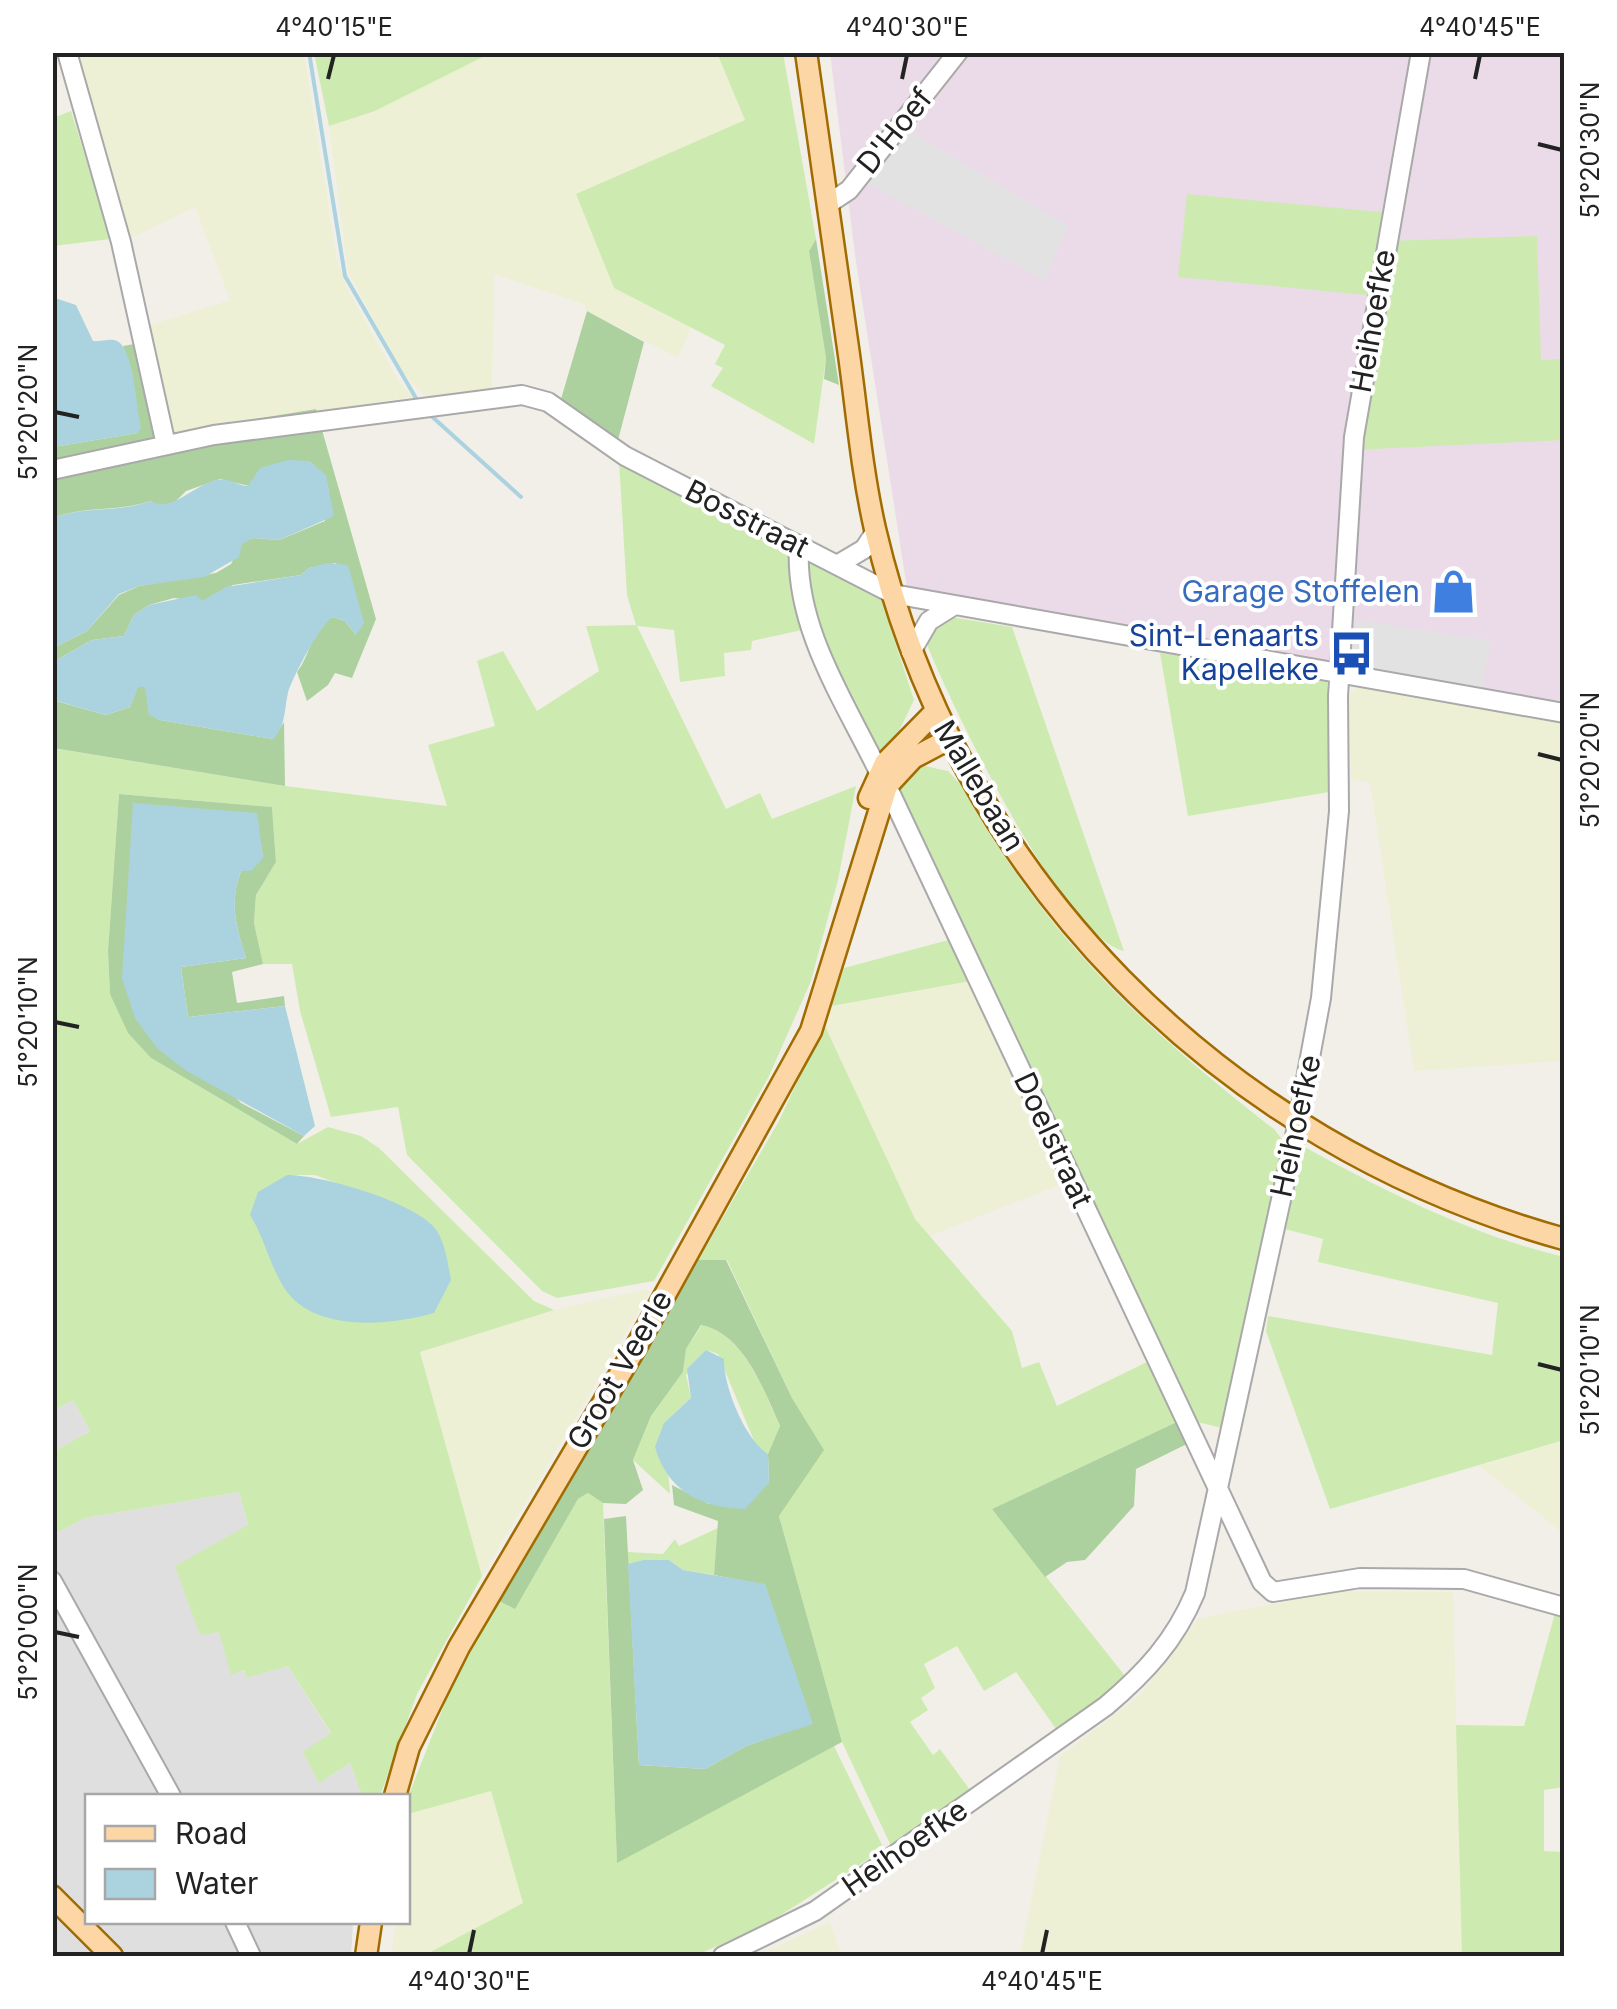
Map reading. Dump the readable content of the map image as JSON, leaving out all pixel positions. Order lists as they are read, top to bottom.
{
  "streets": {
    "main road": ["Mallebaan", "Groot Veerle"],
    "street": [
      "D'Hoef",
      "Heihoefke",
      "Bosstraat",
      "Doelstraat"
    ]
  },
  "crossings": [
    ["D'Hoef", "Mallebaan"],
    ["Heihoefke", "Bosstraat"],
    ["Heihoefke", "Mallebaan"],
    ["Heihoefke", "Doelstraat"],
    ["Bosstraat", "Mallebaan"],
    ["Bosstraat", "Doelstraat"],
    ["Mallebaan", "Groot Veerle"],
    ["Doelstraat", "Groot Veerle"]
  ],
  "places": {
    "shop": ["Garage Stoffelen"],
    "bus stop": ["Sint-Lenaarts Kapelleke"]
  },
  "legend": ["Road", "Water"],
  "coordinates": [
    "4°40'15\"E",
    "4°40'30\"E",
    "4°40'45\"E",
    "51°20'30\"N",
    "51°20'20\"N",
    "51°20'10\"N",
    "51°20'00\"N"
  ]
}
